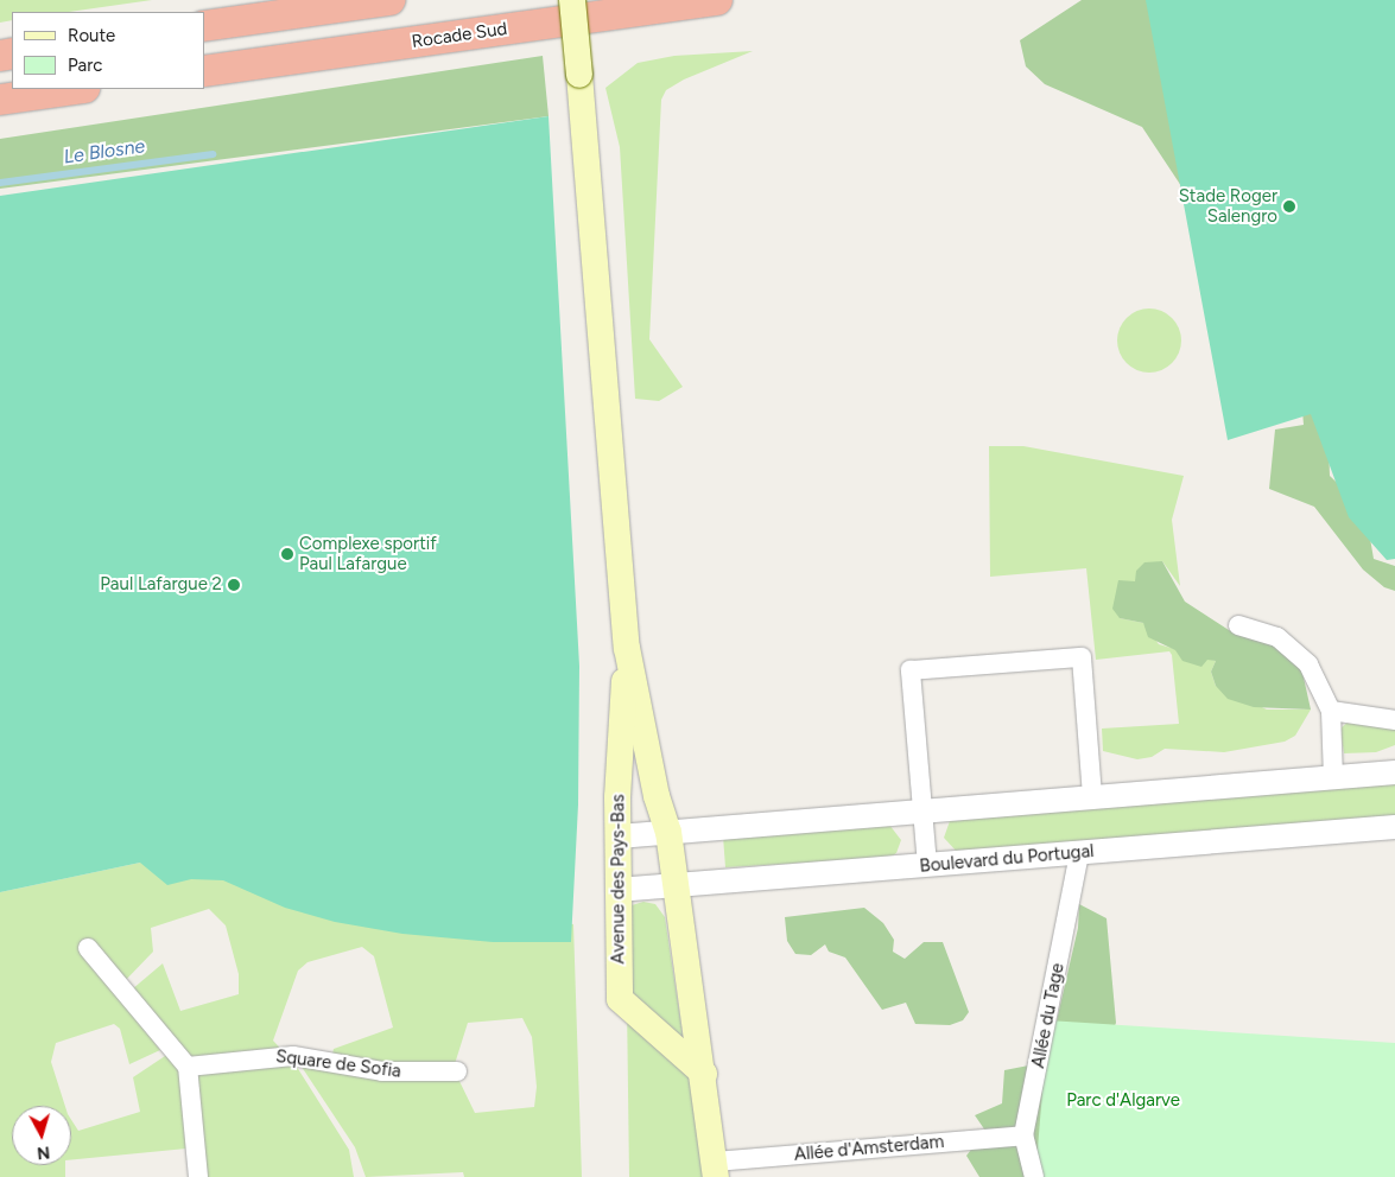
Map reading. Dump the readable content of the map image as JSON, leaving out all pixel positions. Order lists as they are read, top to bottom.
{
  "streets": {
    "highway": ["Rocade Sud"],
    "main road": ["Avenue des Pays-Bas"],
    "street": [
      "Boulevard du Portugal",
      "Allée du Tage",
      "Square de Sofia",
      "Allée d'Amsterdam"
    ]
  },
  "crossings": [
    ["Boulevard du Portugal", "Avenue des Pays-Bas"],
    ["Boulevard du Portugal", "Allée du Tage"],
    ["Avenue des Pays-Bas", "Allée d'Amsterdam"],
    ["Allée du Tage", "Allée d'Amsterdam"]
  ],
  "water": ["Le Blosne"],
  "parks": ["Parc d'Algarve"],
  "places": ["Stade Roger Salengro", "Complexe sportif Paul Lafargue", "Paul Lafargue 2"],
  "legend": ["Route", "Parc"],
  "north": "bottom"
}
